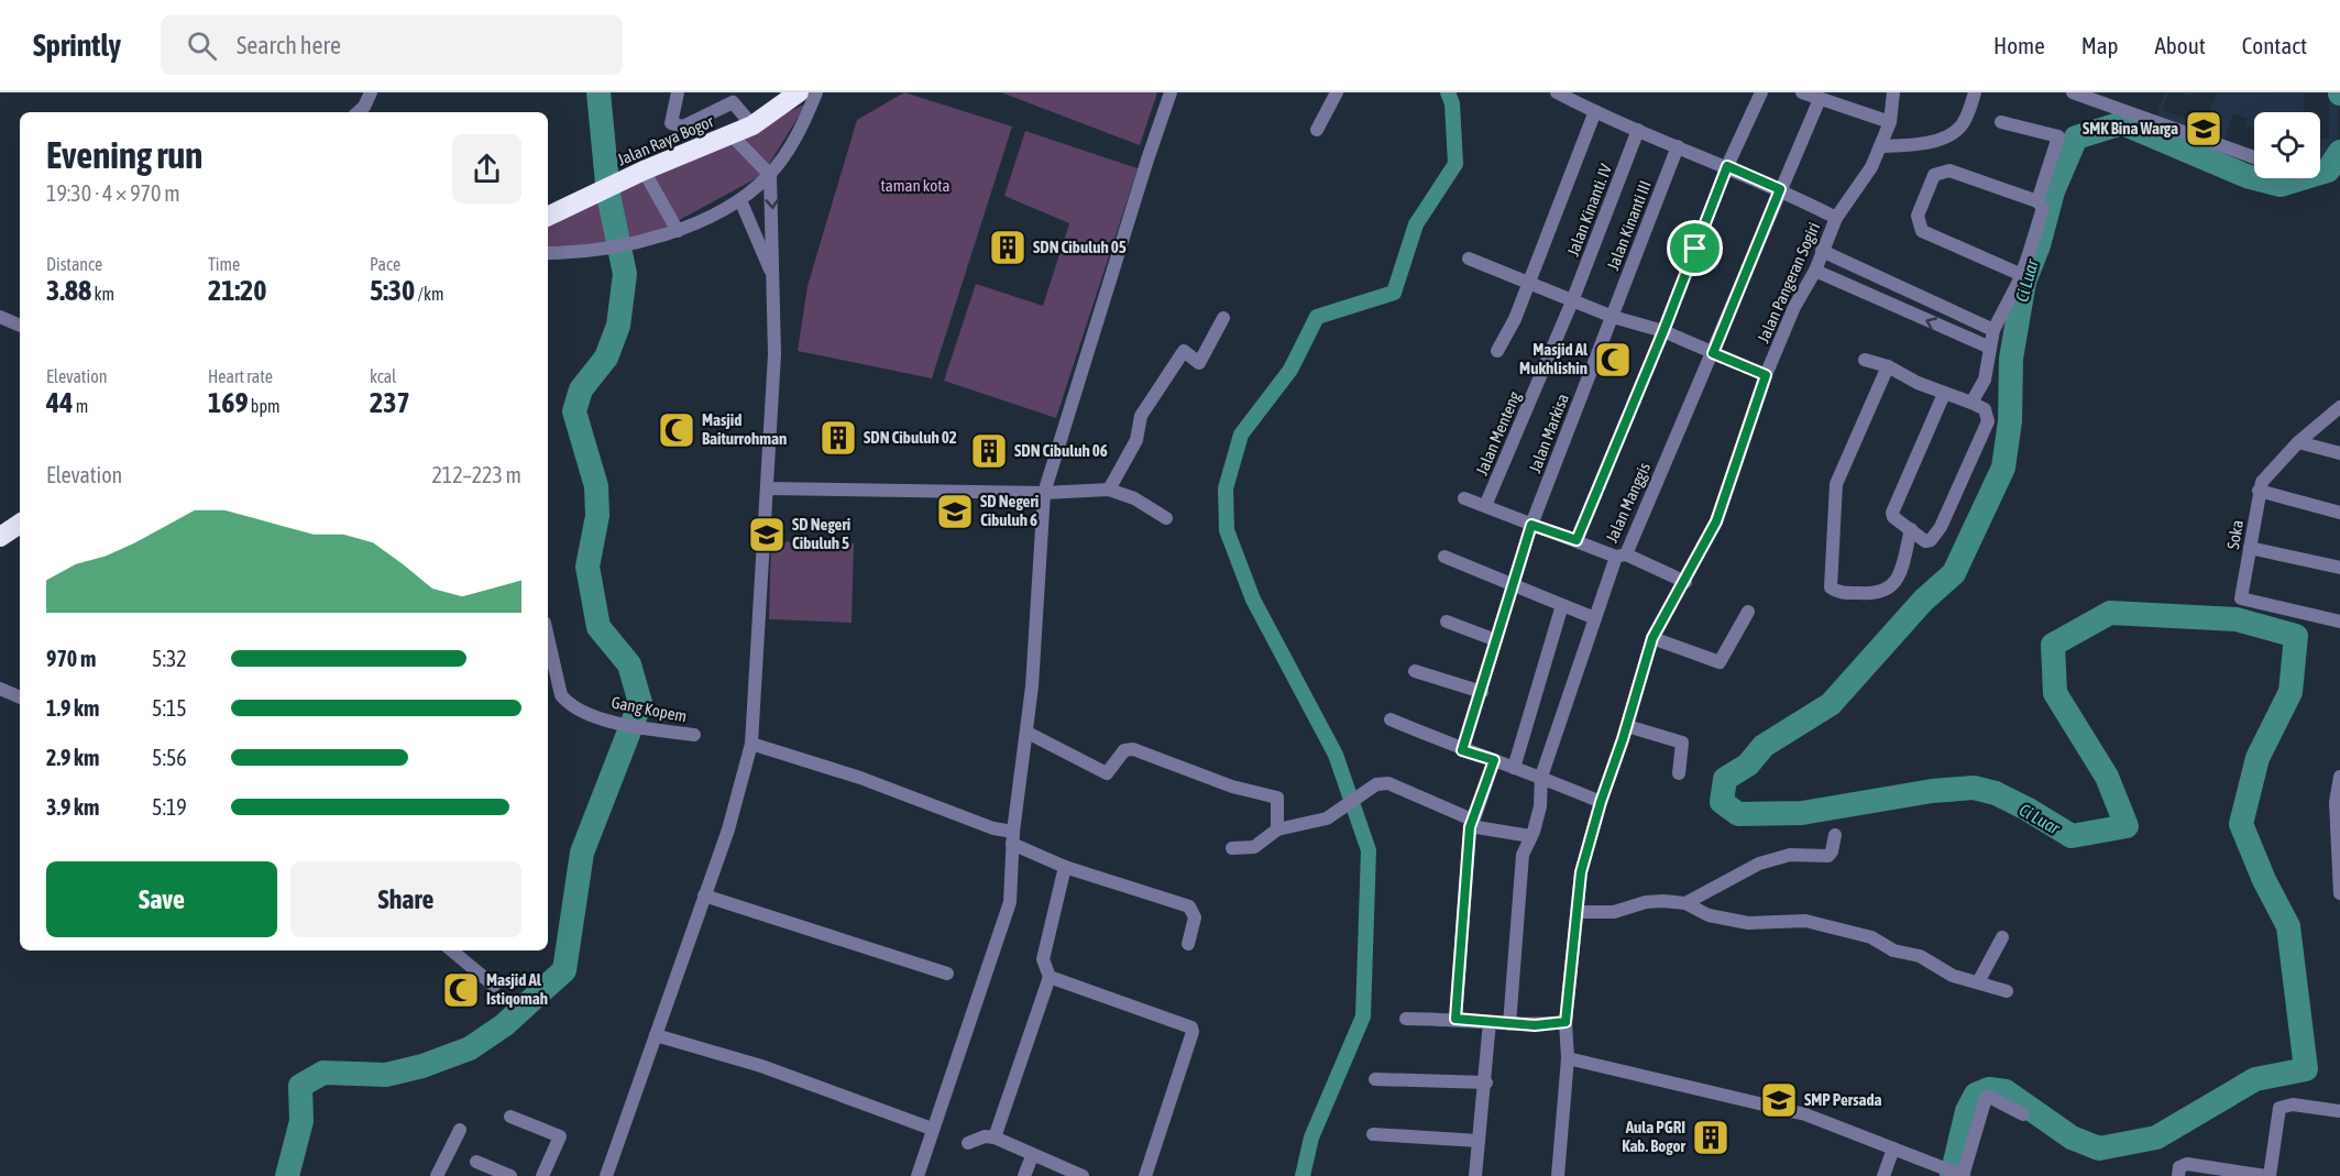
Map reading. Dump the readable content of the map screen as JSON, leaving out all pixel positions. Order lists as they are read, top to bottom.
{
  "streets": {
    "highway": ["Jalan Raya Bogor"],
    "street": [
      "Jalan Kinanti. IV",
      "Jalan Kinanti III",
      "Jalan Pangeran Sogiri",
      "Jalan Menteng",
      "Jalan Markisa",
      "Jalan Manggis",
      "Soka",
      "Gang Kopem"
    ]
  },
  "crossings": [
    ["Jalan Kinanti. IV", "Jalan Menteng"],
    ["Jalan Kinanti III", "Jalan Markisa"]
  ],
  "water": ["Ci Luar"],
  "parks": ["taman kota"],
  "places": {
    "school or university": [
      "SMK Bina Warga",
      "SD Negeri Cibuluh 6",
      "SD Negeri Cibuluh 5",
      "SMP Persada"
    ],
    "building": [
      "SDN Cibuluh 05",
      "SDN Cibuluh 02",
      "SDN Cibuluh 06",
      "Aula PGRI Kab. Bogor"
    ],
    "mosque": ["Masjid Al Mukhlishin", "Masjid Baiturrohman", "Masjid Al Istiqomah"]
  },
  "page": {
    "header": "Sprintly",
    "search": "Search here",
    "nav": [
      "Home",
      "Map",
      "About",
      "Contact"
    ],
    "heading": ["Evening run", "19:30 · 4 × 970 m"],
    "stats": [
      ["Distance", "3.88 km"],
      ["Time", "21:20"],
      ["Pace", "5:30 /km"],
      ["Elevation", "44 m"],
      ["Heart rate", "169 bpm"],
      ["kcal", "237"]
    ],
    "chart": ["Elevation", "212–223 m"],
    "list": [
      {
        "name": "970 m",
        "note": "5:32"
      },
      {
        "name": "1.9 km",
        "note": "5:15"
      },
      {
        "name": "2.9 km",
        "note": "5:56"
      },
      {
        "name": "3.9 km",
        "note": "5:19"
      }
    ],
    "buttons": ["Save", "Share"]
  }
}
